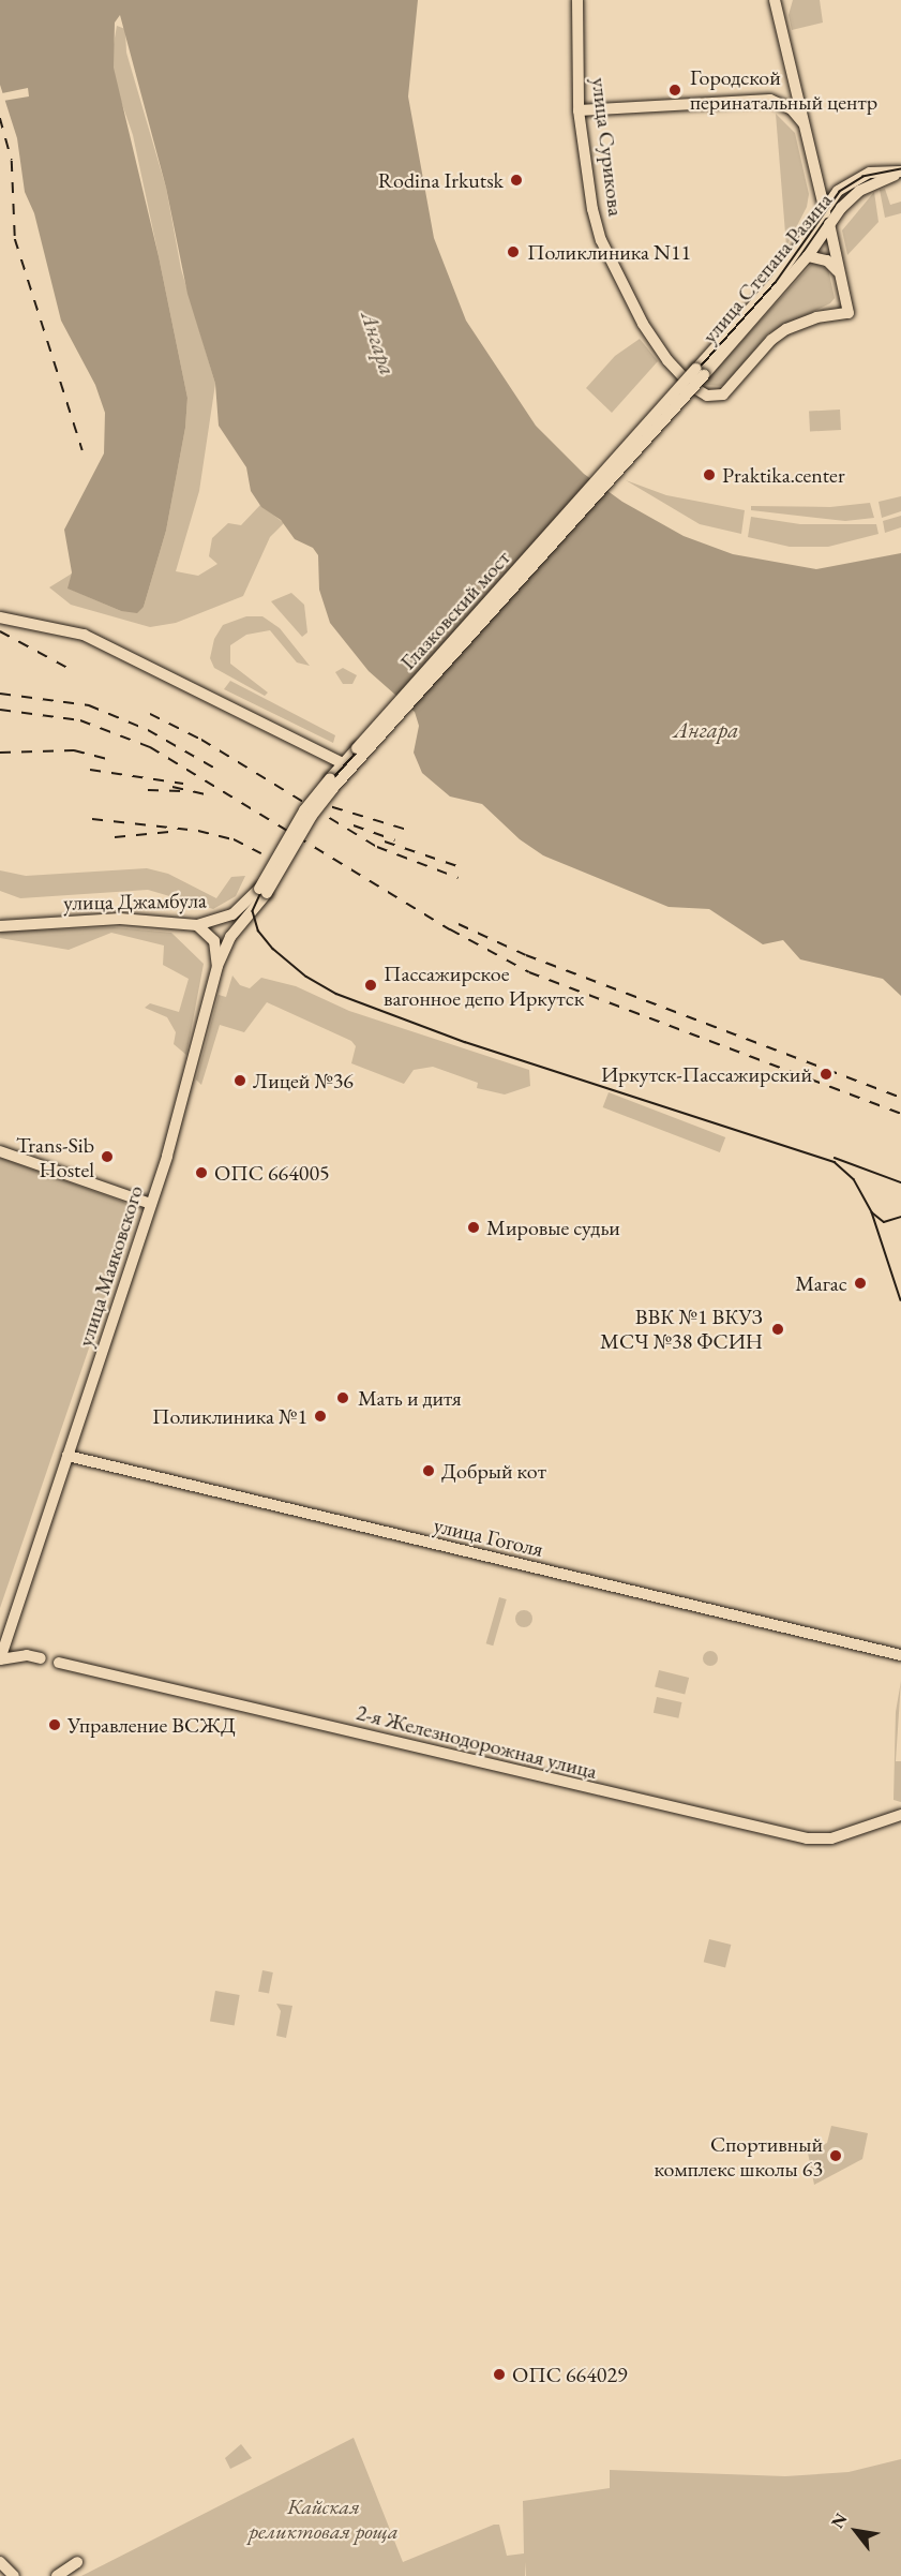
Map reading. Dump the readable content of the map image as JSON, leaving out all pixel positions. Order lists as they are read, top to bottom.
{
  "streets": {
    "main road": [
      "улица Сурикова",
      "улица Степана Разина",
      "Глазковский мост",
      "улица Джамбула",
      "улица Маяковского",
      "улица Гоголя",
      "2-я Железнодорожная улица"
    ]
  },
  "crossings": [
    ["улица Степана Разина", "Глазковский мост"],
    ["Глазковский мост", "улица Джамбула"],
    ["Глазковский мост", "улица Маяковского"],
    ["улица Джамбула", "улица Маяковского"],
    ["улица Маяковского", "улица Гоголя"]
  ],
  "water": ["Ангара"],
  "parks": ["Кайская реликтовая роща"],
  "places": [
    "Городской перинатальный центр",
    "Rodina Irkutsk",
    "Поликлиника N11",
    "Praktika.center",
    "Пассажирское вагонное депо Иркутск",
    "Иркутск-Пассажирский",
    "Лицей №36",
    "Trans-Sib Hostel",
    "ОПС 664005",
    "Мировые судьи",
    "Магас",
    "ВВК №1 ВКУЗ МСЧ №38 ФСИН",
    "Мать и дитя",
    "Поликлиника №1",
    "Добрый кот",
    "Управление ВСЖД",
    "Спортивный комплекс школы 63",
    "ОПС 664029"
  ],
  "north": "top left"
}
